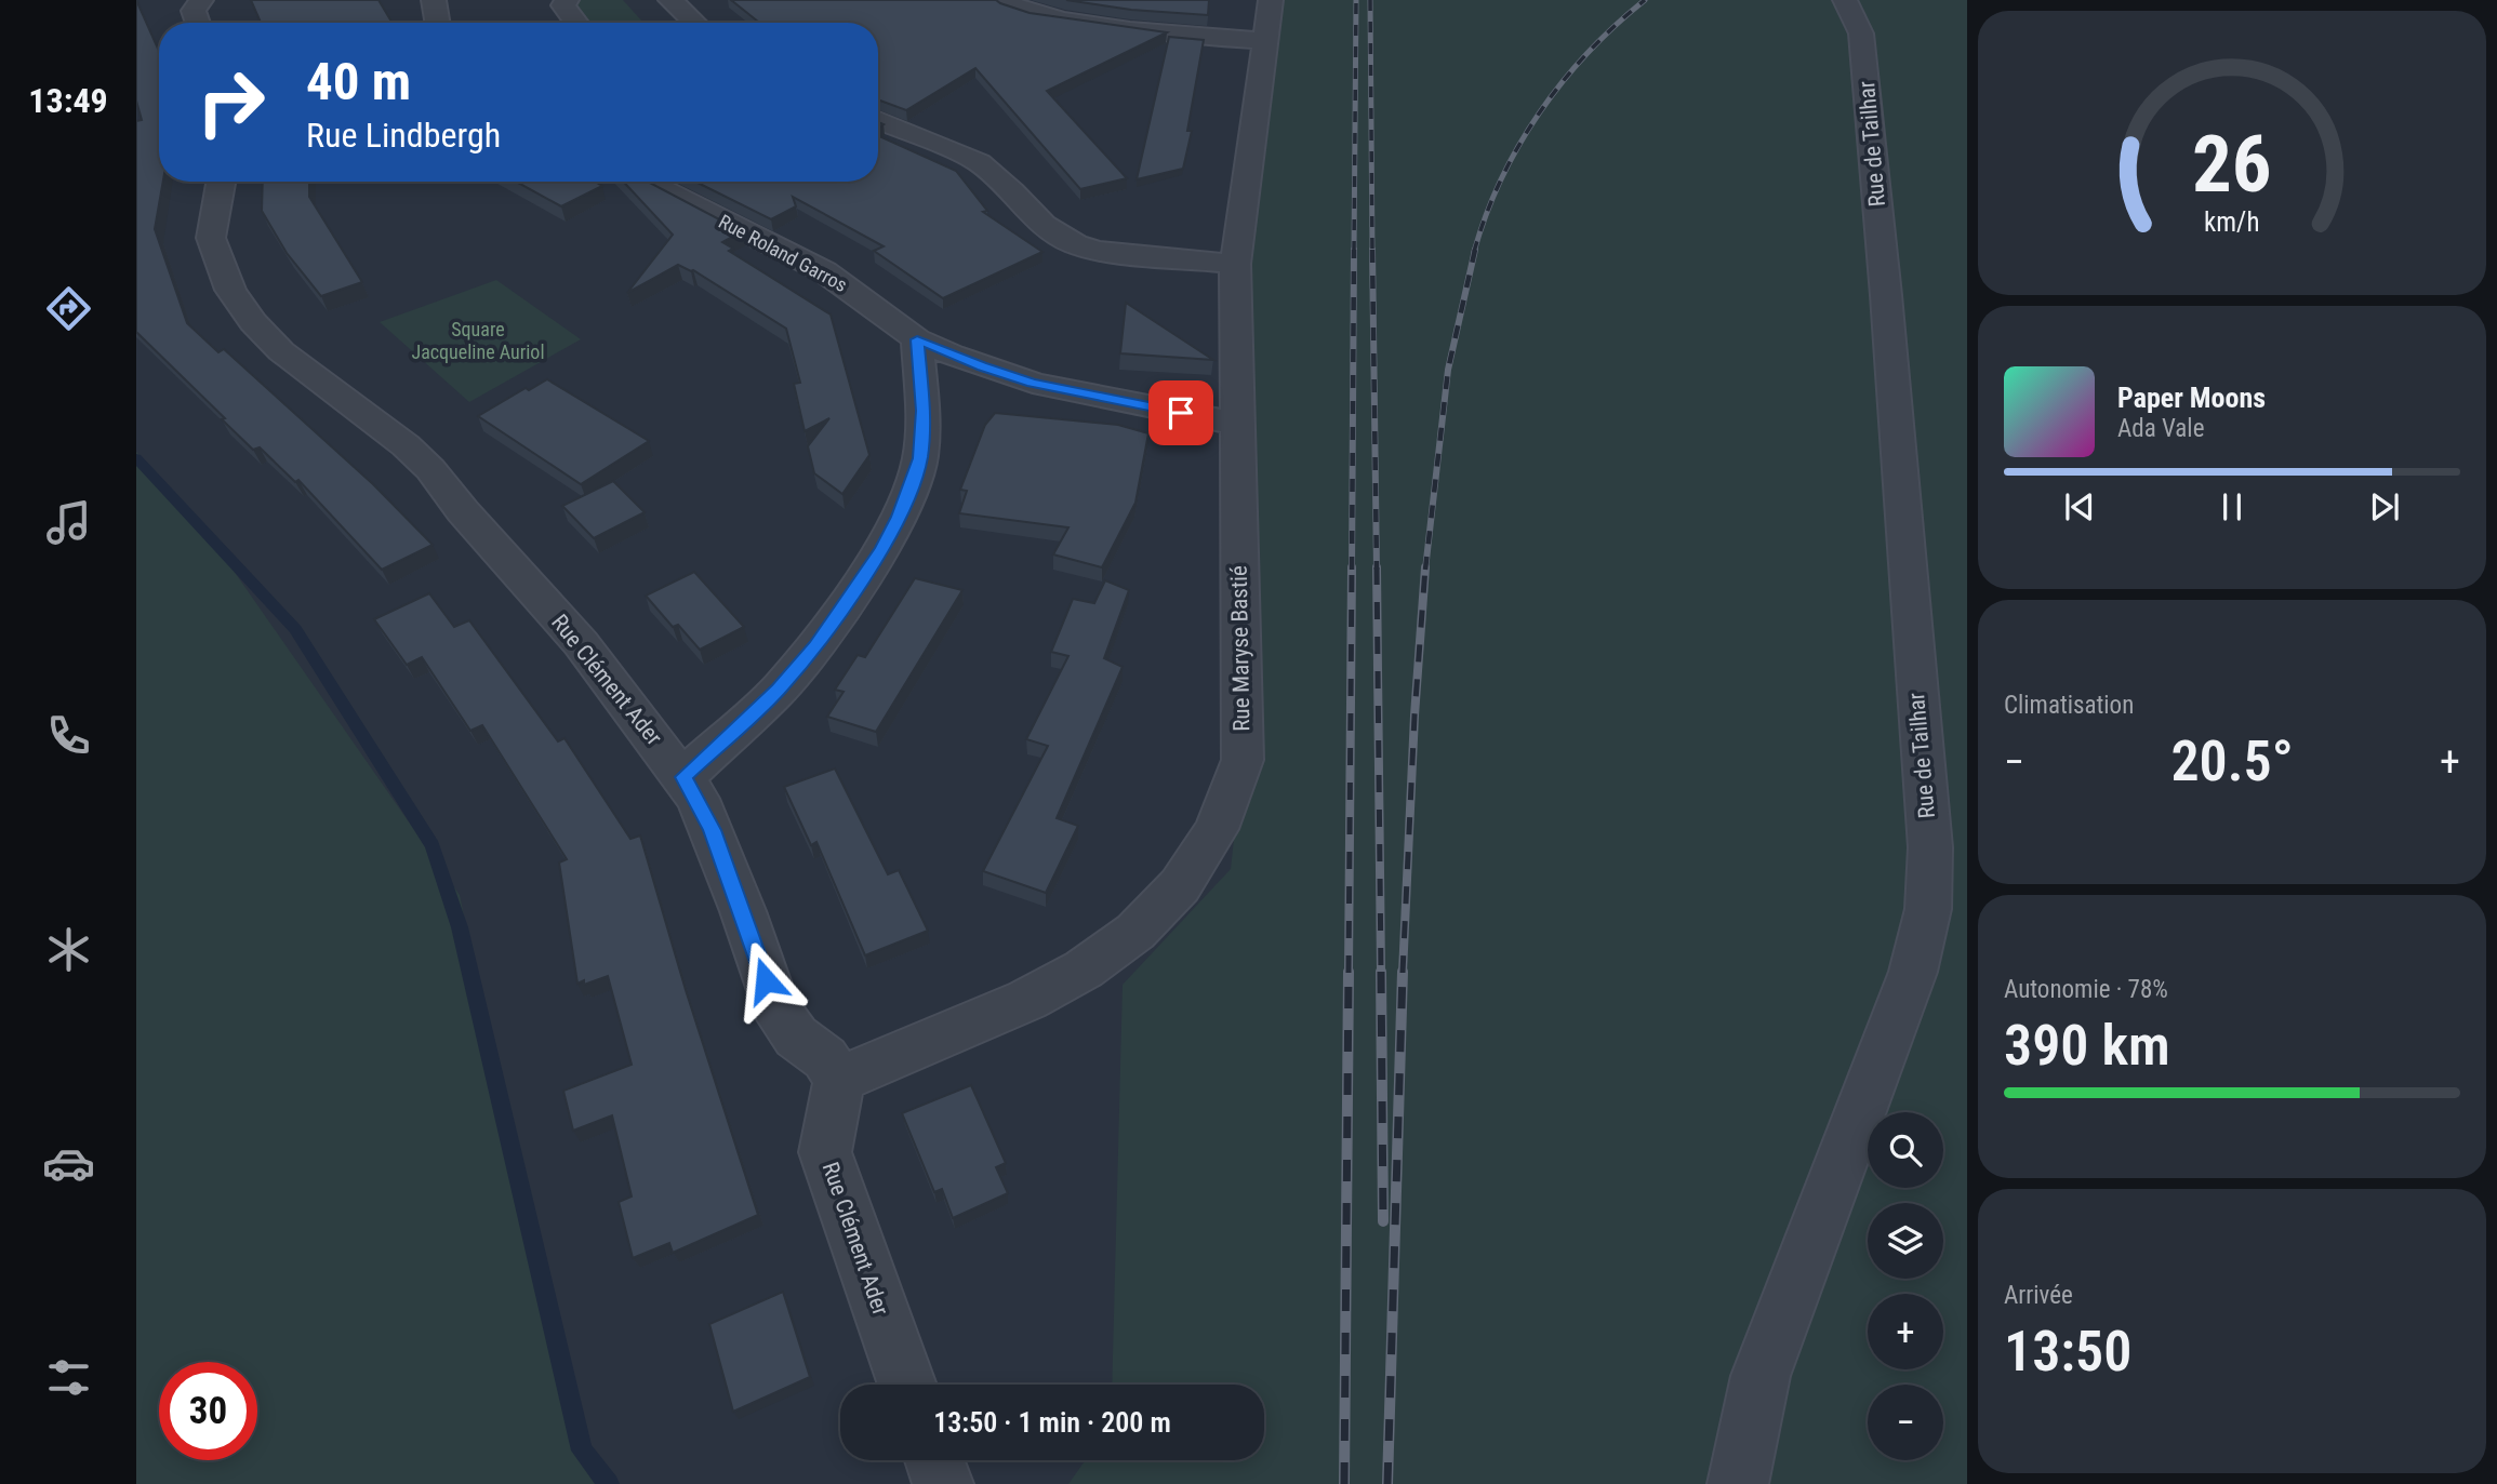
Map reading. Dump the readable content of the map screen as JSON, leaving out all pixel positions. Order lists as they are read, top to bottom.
{
  "streets": {
    "street": [
      "Rue de Tailhar",
      "Rue Roland Garros",
      "Rue Maryse Bastié",
      "Rue Clément Ader"
    ]
  },
  "crossings": [
    ["Rue Roland Garros", "Rue Maryse Bastié"],
    ["Rue Maryse Bastié", "Rue Clément Ader"]
  ],
  "parks": ["Square Jacqueline Auriol"],
  "page": {
    "tabs": "13:49",
    "turn": ["40 m", "Rue Lindbergh"],
    "song": ["Paper Moons", "Ada Vale"],
    "tile": [
      "Climatisation",
      ["Autonomie · 78%", "390 km"],
      ["Arrivée", "13:50"]
    ],
    "heat": ["−", "20.5°", "+"],
    "map_buttons": ["+", "−"],
    "limit": "30",
    "trip": "13:50 · 1 min · 200 m",
    "gauge": ["26", "km/h"]
  }
}
